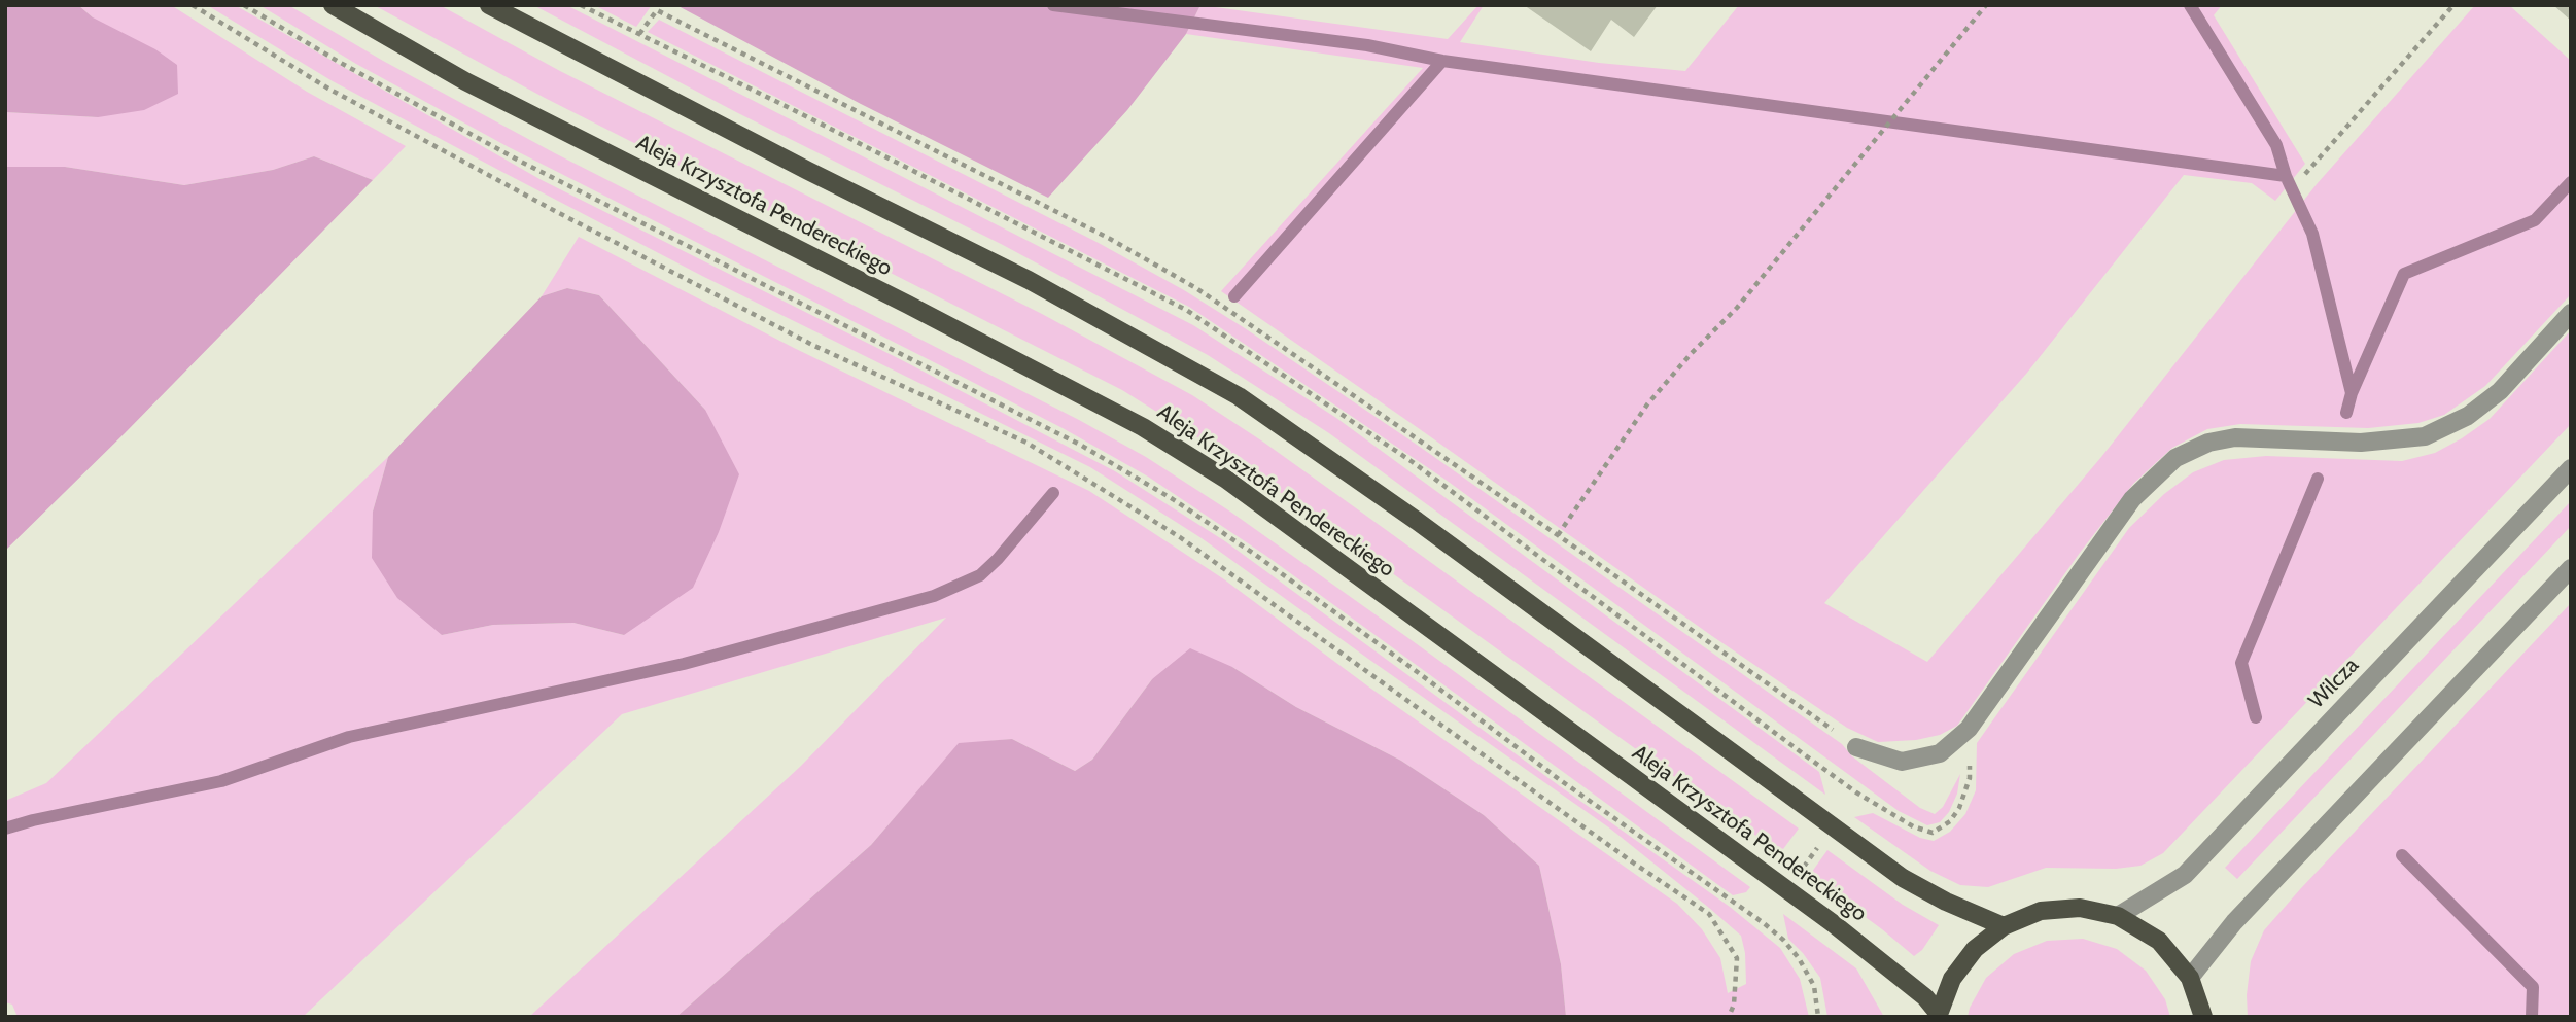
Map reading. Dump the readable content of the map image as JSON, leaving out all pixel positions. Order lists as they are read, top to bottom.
{
  "streets": {
    "main road": ["Aleja Krzysztofa Pendereckiego"],
    "street": ["Wilcza"]
  }
}
